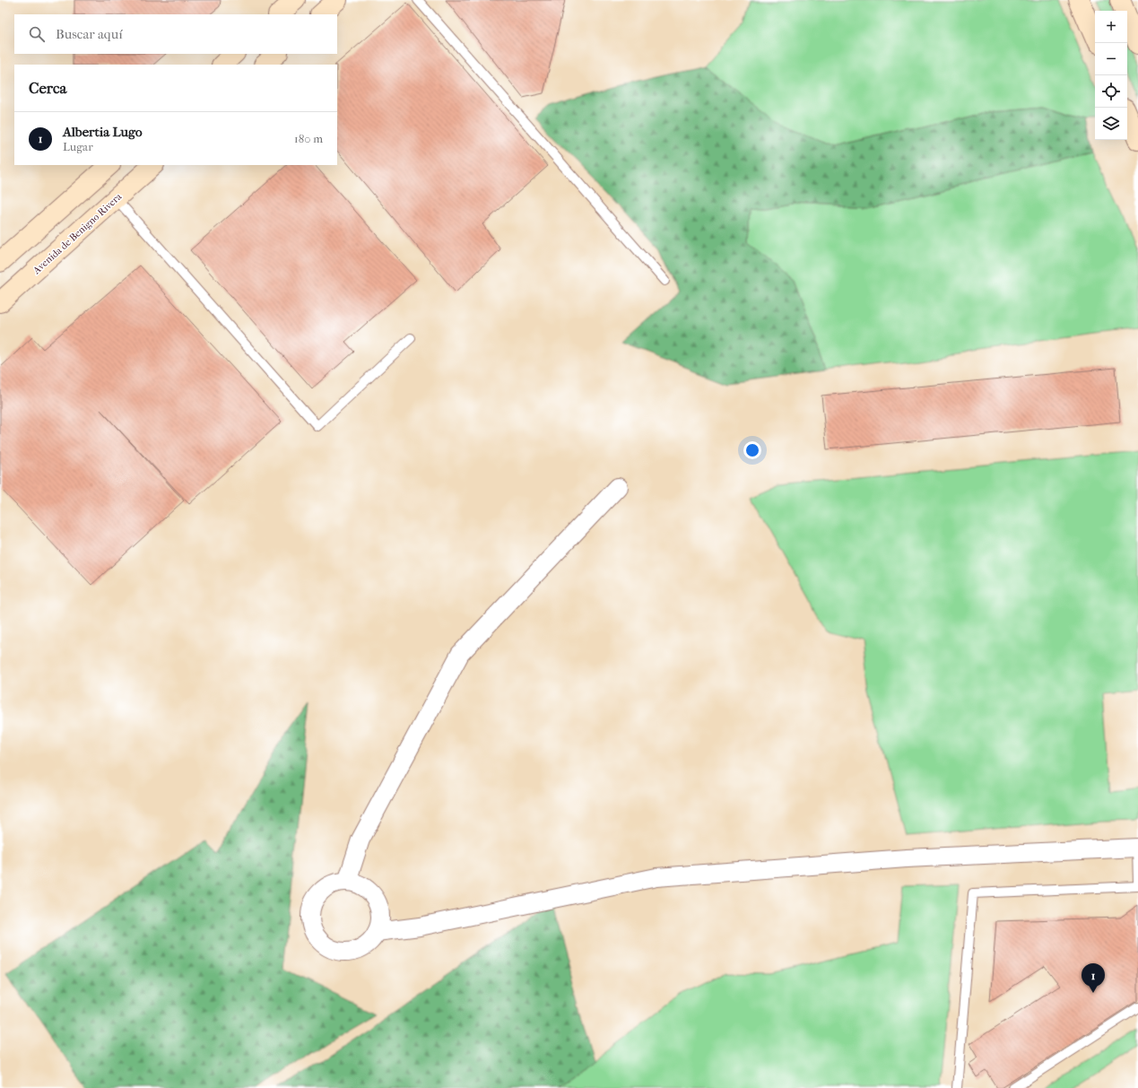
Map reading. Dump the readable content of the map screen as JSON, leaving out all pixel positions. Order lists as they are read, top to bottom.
{
  "streets": {
    "main road": ["Avenida de Benigno Rivera"]
  },
  "page": {
    "map_buttons": ["+", "−"],
    "search": "Buscar aquí",
    "heading": "Cerca",
    "list": [
      {
        "mark": "1",
        "name": "Albertia Lugo",
        "note": "Lugar",
        "value": "180 m"
      }
    ],
    "pins": "1"
  }
}
